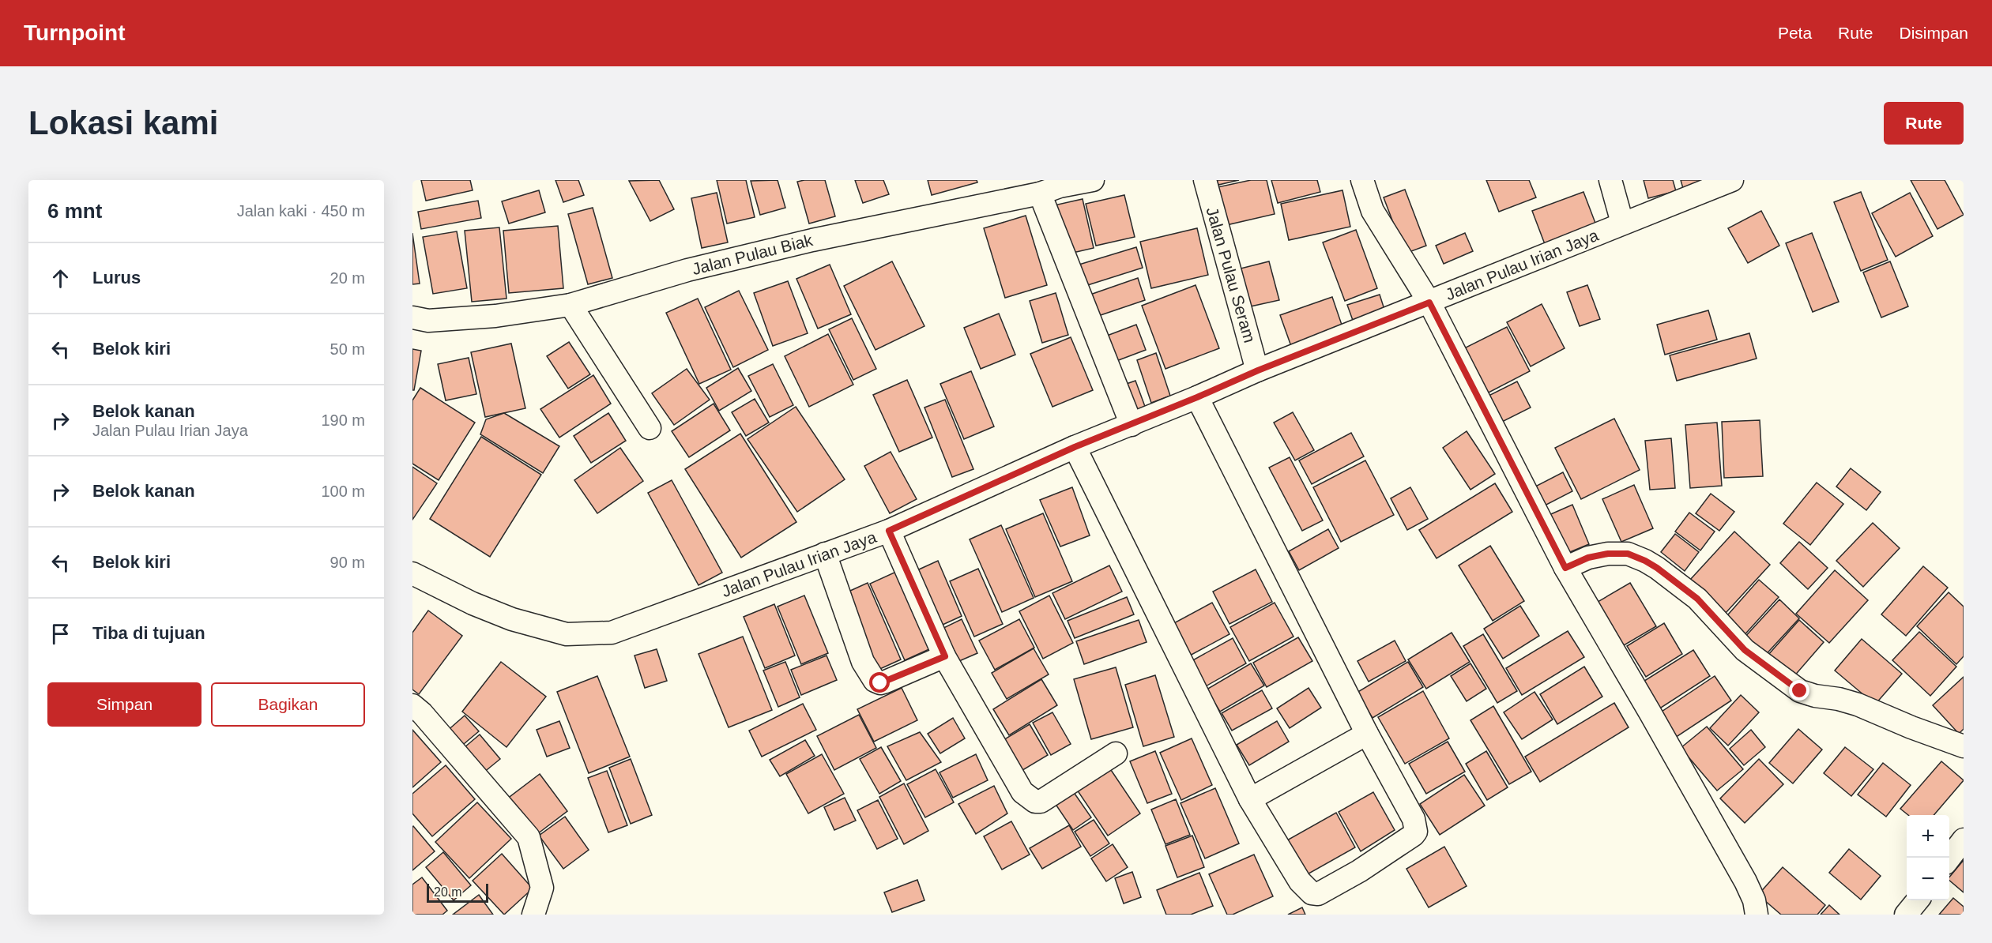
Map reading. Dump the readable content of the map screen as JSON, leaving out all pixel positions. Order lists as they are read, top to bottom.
{
  "streets": {
    "street": ["Jalan Pulau Biak", "Jalan Pulau Irian Jaya", "Jalan Pulau Seram"]
  },
  "crossings": [
    ["Jalan Pulau Irian Jaya", "Jalan Pulau Seram"]
  ],
  "scale_bar": "20 m",
  "page": {
    "header": "Turnpoint",
    "nav": ["Peta", "Rute", "Disimpan"],
    "buttons": [
      "Rute",
      ["Simpan", "Bagikan"]
    ],
    "title": "Lokasi kami",
    "heading": ["6 mnt", "Jalan kaki · 450 m"],
    "list": [
      ["Lurus", "20 m"],
      ["Belok kiri", "50 m"],
      ["Belok kanan", "Jalan Pulau Irian Jaya", "190 m"],
      ["Belok kanan", "100 m"],
      ["Belok kiri", "90 m"],
      "Tiba di tujuan"
    ],
    "map_buttons": ["+", "−"],
    "scale": "20 m"
  }
}
